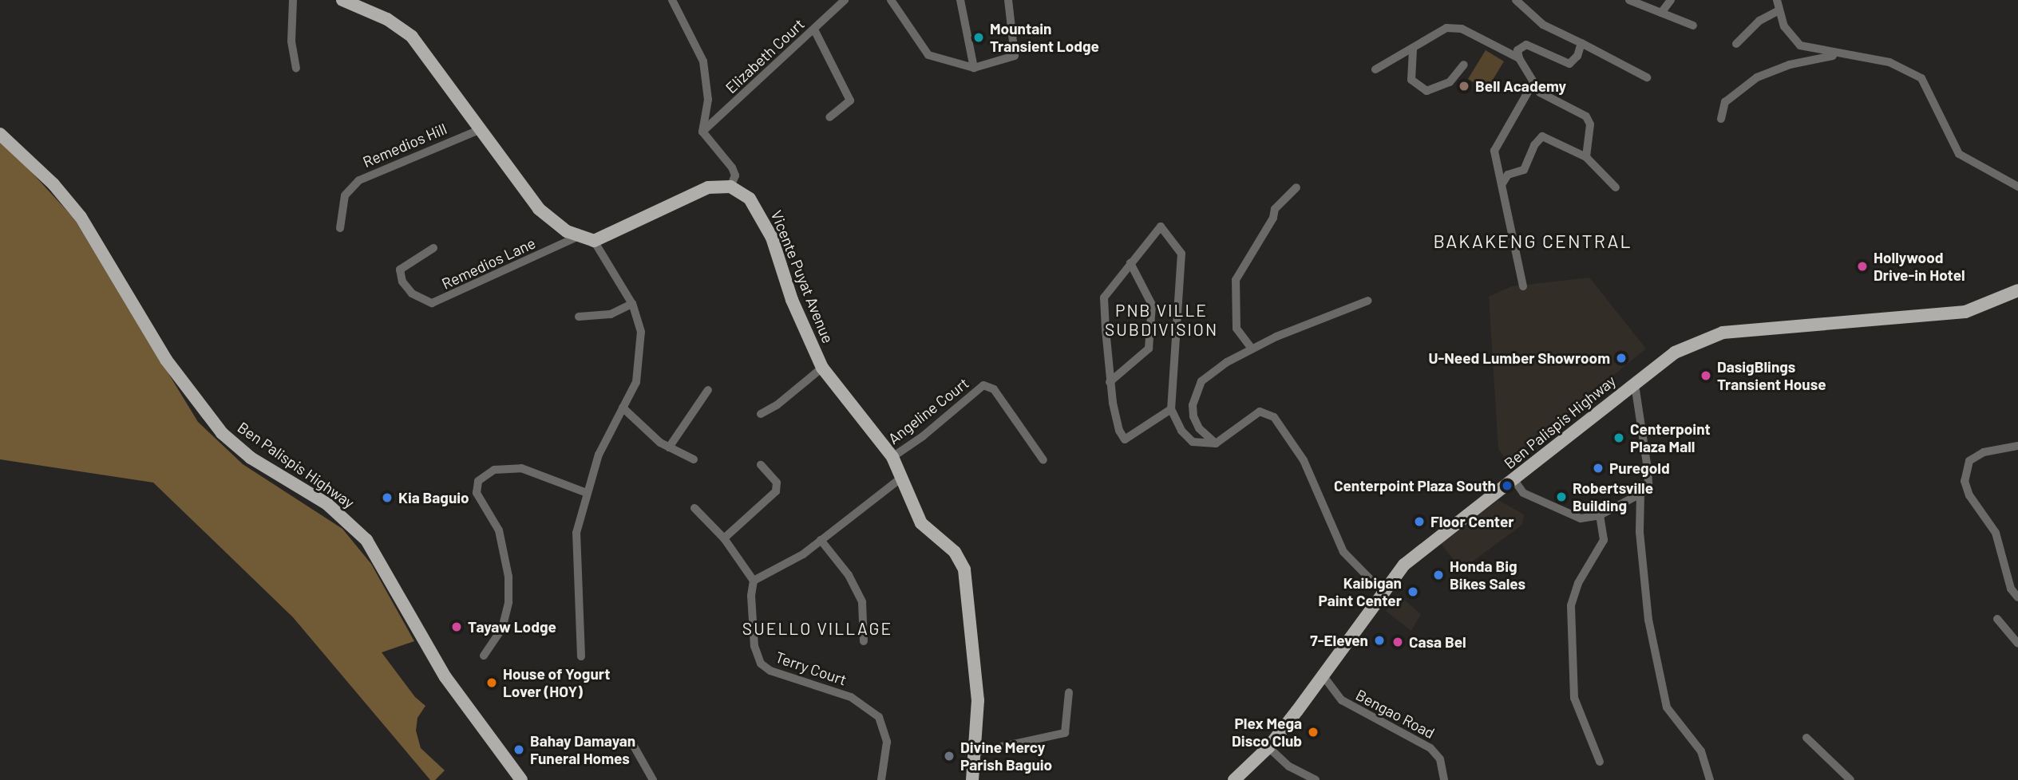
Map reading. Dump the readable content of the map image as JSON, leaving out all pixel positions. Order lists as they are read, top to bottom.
{
  "streets": {
    "main road": ["Vicente Puyat Avenue", "Ben Palispis Highway"],
    "street": [
      "Elizabeth Court",
      "Remedios Hill",
      "Remedios Lane",
      "Angeline Court",
      "Terry Court",
      "Bengao Road"
    ]
  },
  "crossings": [
    ["Vicente Puyat Avenue", "Angeline Court"],
    ["Ben Palispis Highway", "Bengao Road"]
  ],
  "districts": ["BAKAKENG CENTRAL", "PNB VILLE SUBDIVISION", "SUELLO VILLAGE"],
  "places": [
    "Mountain Transient Lodge",
    "Bell Academy",
    "Hollywood Drive-in Hotel",
    "U-Need Lumber Showroom",
    "DasigBlings Transient House",
    "Centerpoint Plaza Mall",
    "Puregold",
    "Centerpoint Plaza South",
    "Robertsville Building",
    "Kia Baguio",
    "Floor Center",
    "Honda Big Bikes Sales",
    "Kaibigan Paint Center",
    "Tayaw Lodge",
    "7-Eleven",
    "Casa Bel",
    "House of Yogurt Lover (HOY)",
    "Plex Mega Disco Club",
    "Bahay Damayan Funeral Homes",
    "Divine Mercy Parish Baguio"
  ]
}
